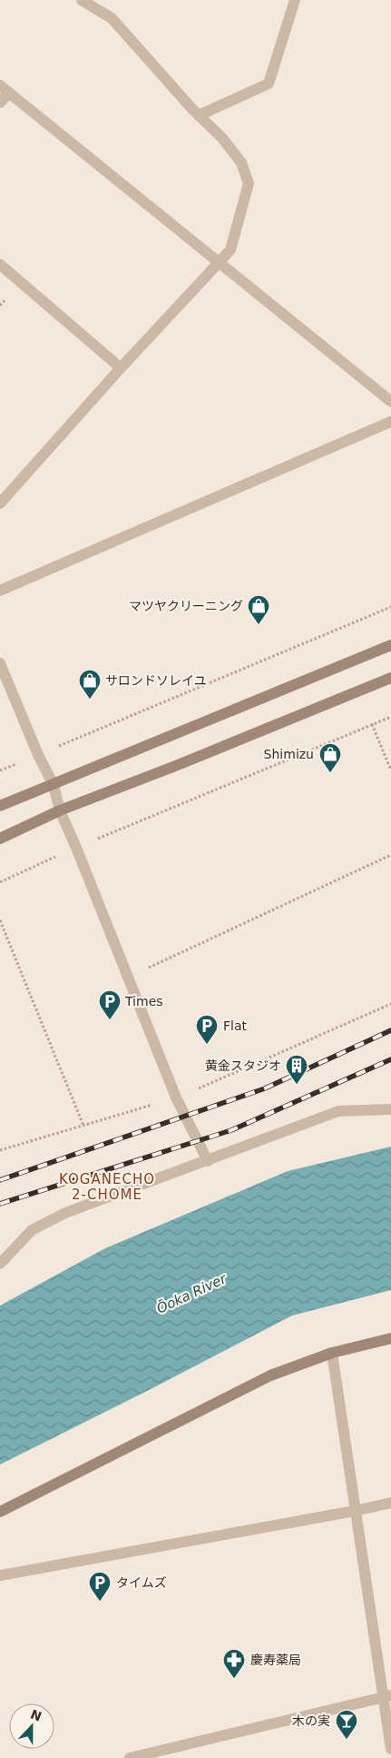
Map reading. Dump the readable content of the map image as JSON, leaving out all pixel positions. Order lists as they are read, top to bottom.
{
  "districts": ["KOGANECHO 2-CHOME"],
  "water": ["Ōoka River"],
  "places": {
    "shop": ["マツヤクリーニング", "サロンドソレイユ", "Shimizu"],
    "parking": ["Times", "Flat", "タイムズ"],
    "building": ["黄金スタジオ"],
    "pharmacy": ["慶寿薬局"],
    "bar": ["木の実"]
  },
  "north": "top"
}
